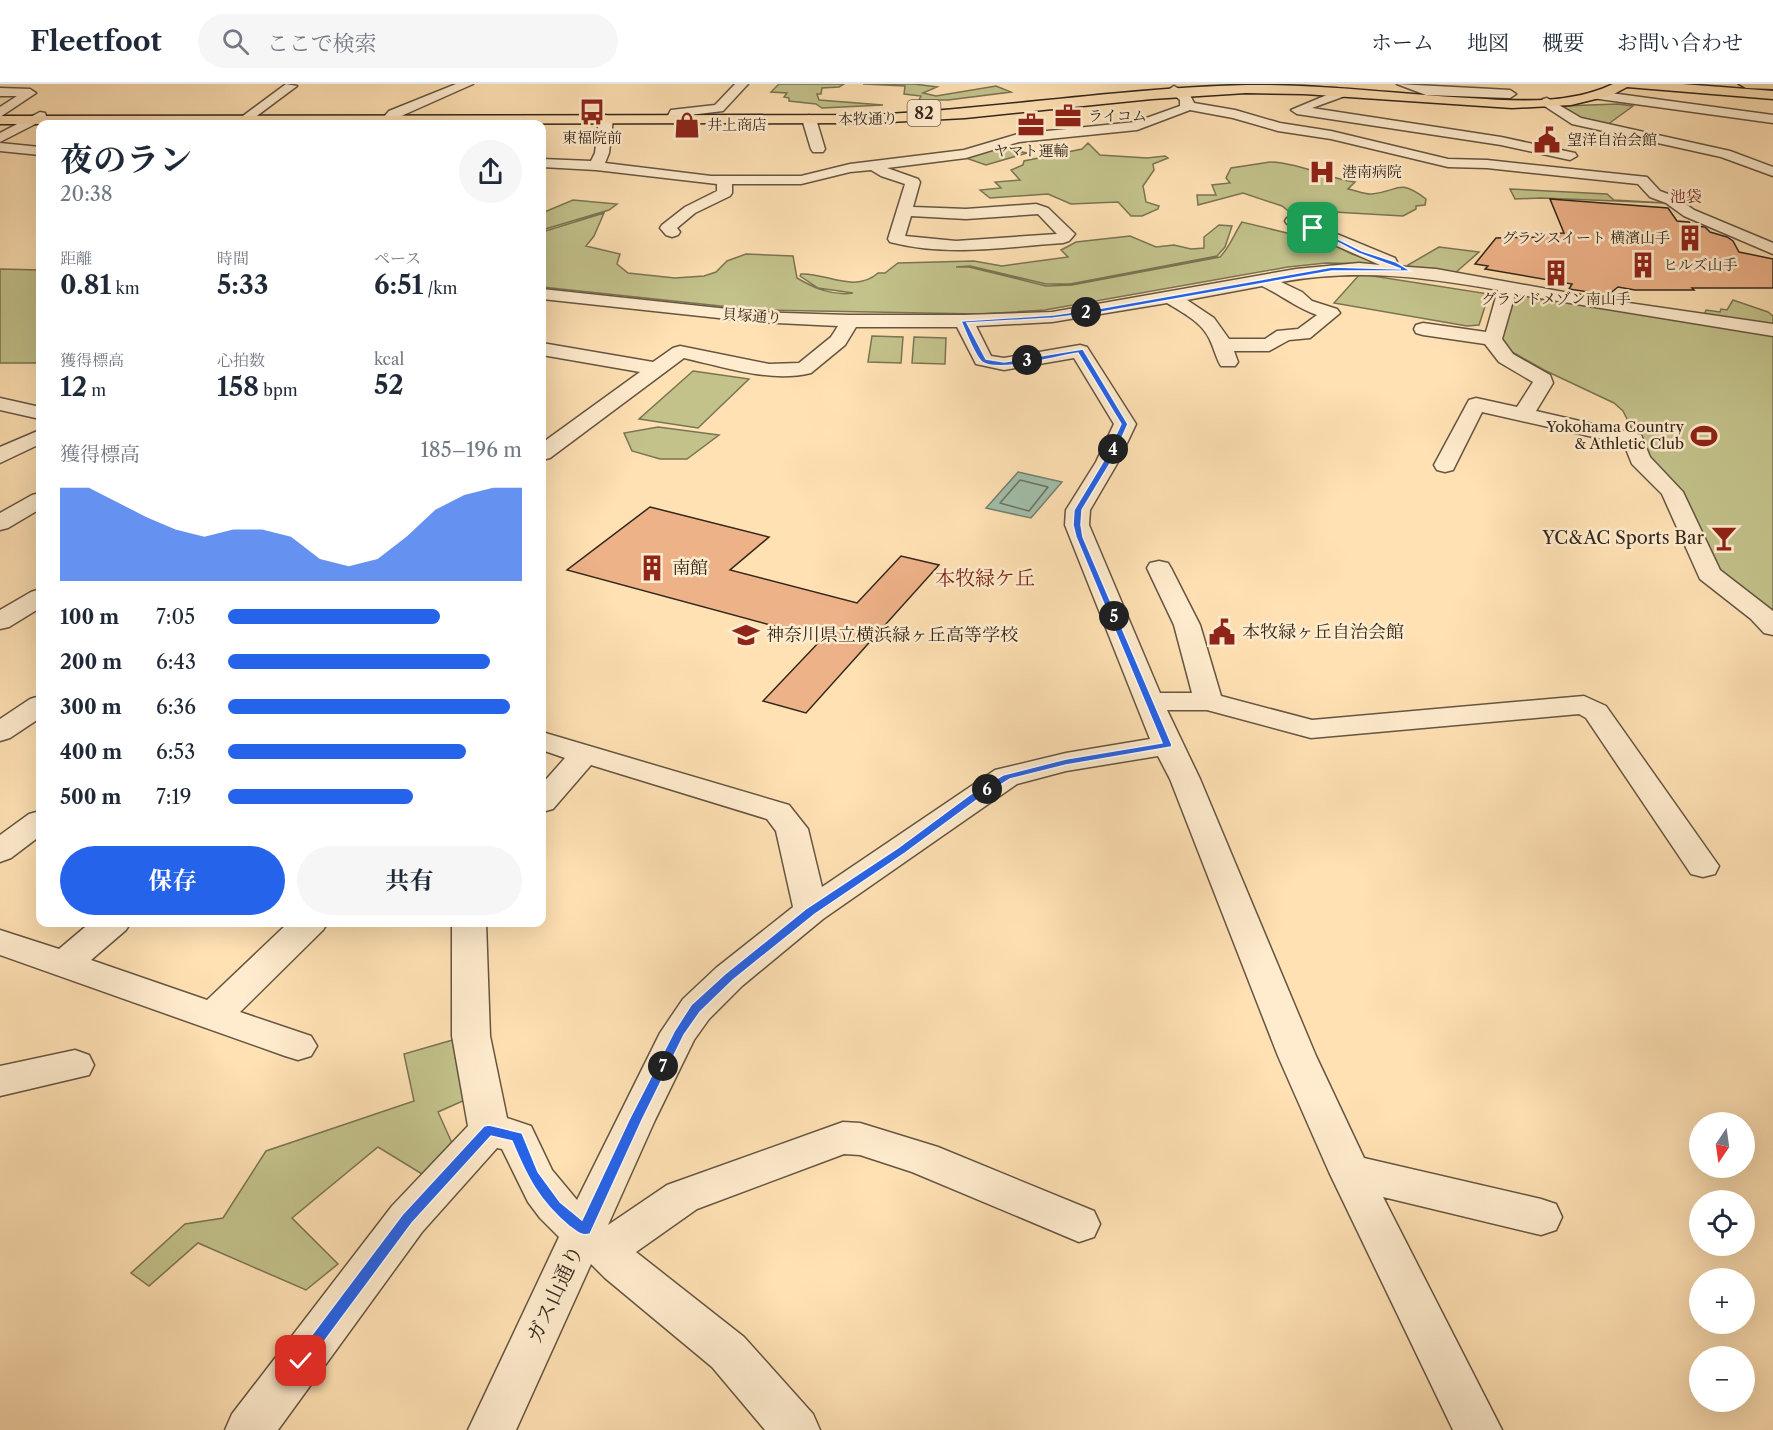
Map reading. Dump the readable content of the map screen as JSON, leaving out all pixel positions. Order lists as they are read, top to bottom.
{
  "streets": {
    "main road": ["82", "本牧通り"],
    "street": ["貝塚通り", "ガス山通り"]
  },
  "crossings": [
    ["82", "本牧通り"]
  ],
  "districts": ["池袋", "本牧緑ケ丘"],
  "places": {
    "bus stop": ["東福院前"],
    "office": ["ライコム", "ヤマト運輸"],
    "shop": ["井上商店"],
    "public building": ["望洋自治会館", "本牧緑ヶ丘自治会館"],
    "hospital": ["港南病院"],
    "building": [
      "グランスイート 横濱山手",
      "ヒルズ山手",
      "グランドメゾン南山手",
      "南館"
    ],
    "sports": ["Yokohama Country & Athletic Club"],
    "bar": ["YC&AC Sports Bar"],
    "school or university": ["神奈川県立横浜緑ヶ丘高等学校"]
  },
  "north": "bottom",
  "page": {
    "header": "Fleetfoot",
    "search": "ここで検索",
    "nav": [
      "ホーム",
      "地図",
      "概要",
      "お問い合わせ"
    ],
    "heading": ["夜のラン", "20:38"],
    "stats": [
      ["距離", "0.81 km"],
      ["時間", "5:33"],
      ["ペース", "6:51 /km"],
      ["獲得標高", "12 m"],
      ["心拍数", "158 bpm"],
      ["kcal", "52"]
    ],
    "pins": [
      "2",
      "3",
      "4",
      "5",
      "6",
      "7"
    ],
    "chart": ["獲得標高", "185–196 m"],
    "list": [
      {
        "name": "100 m",
        "note": "7:05"
      },
      {
        "name": "200 m",
        "note": "6:43"
      },
      {
        "name": "300 m",
        "note": "6:36"
      },
      {
        "name": "400 m",
        "note": "6:53"
      },
      {
        "name": "500 m",
        "note": "7:19"
      }
    ],
    "buttons": ["保存", "共有"],
    "map_buttons": ["+", "−"]
  }
}
